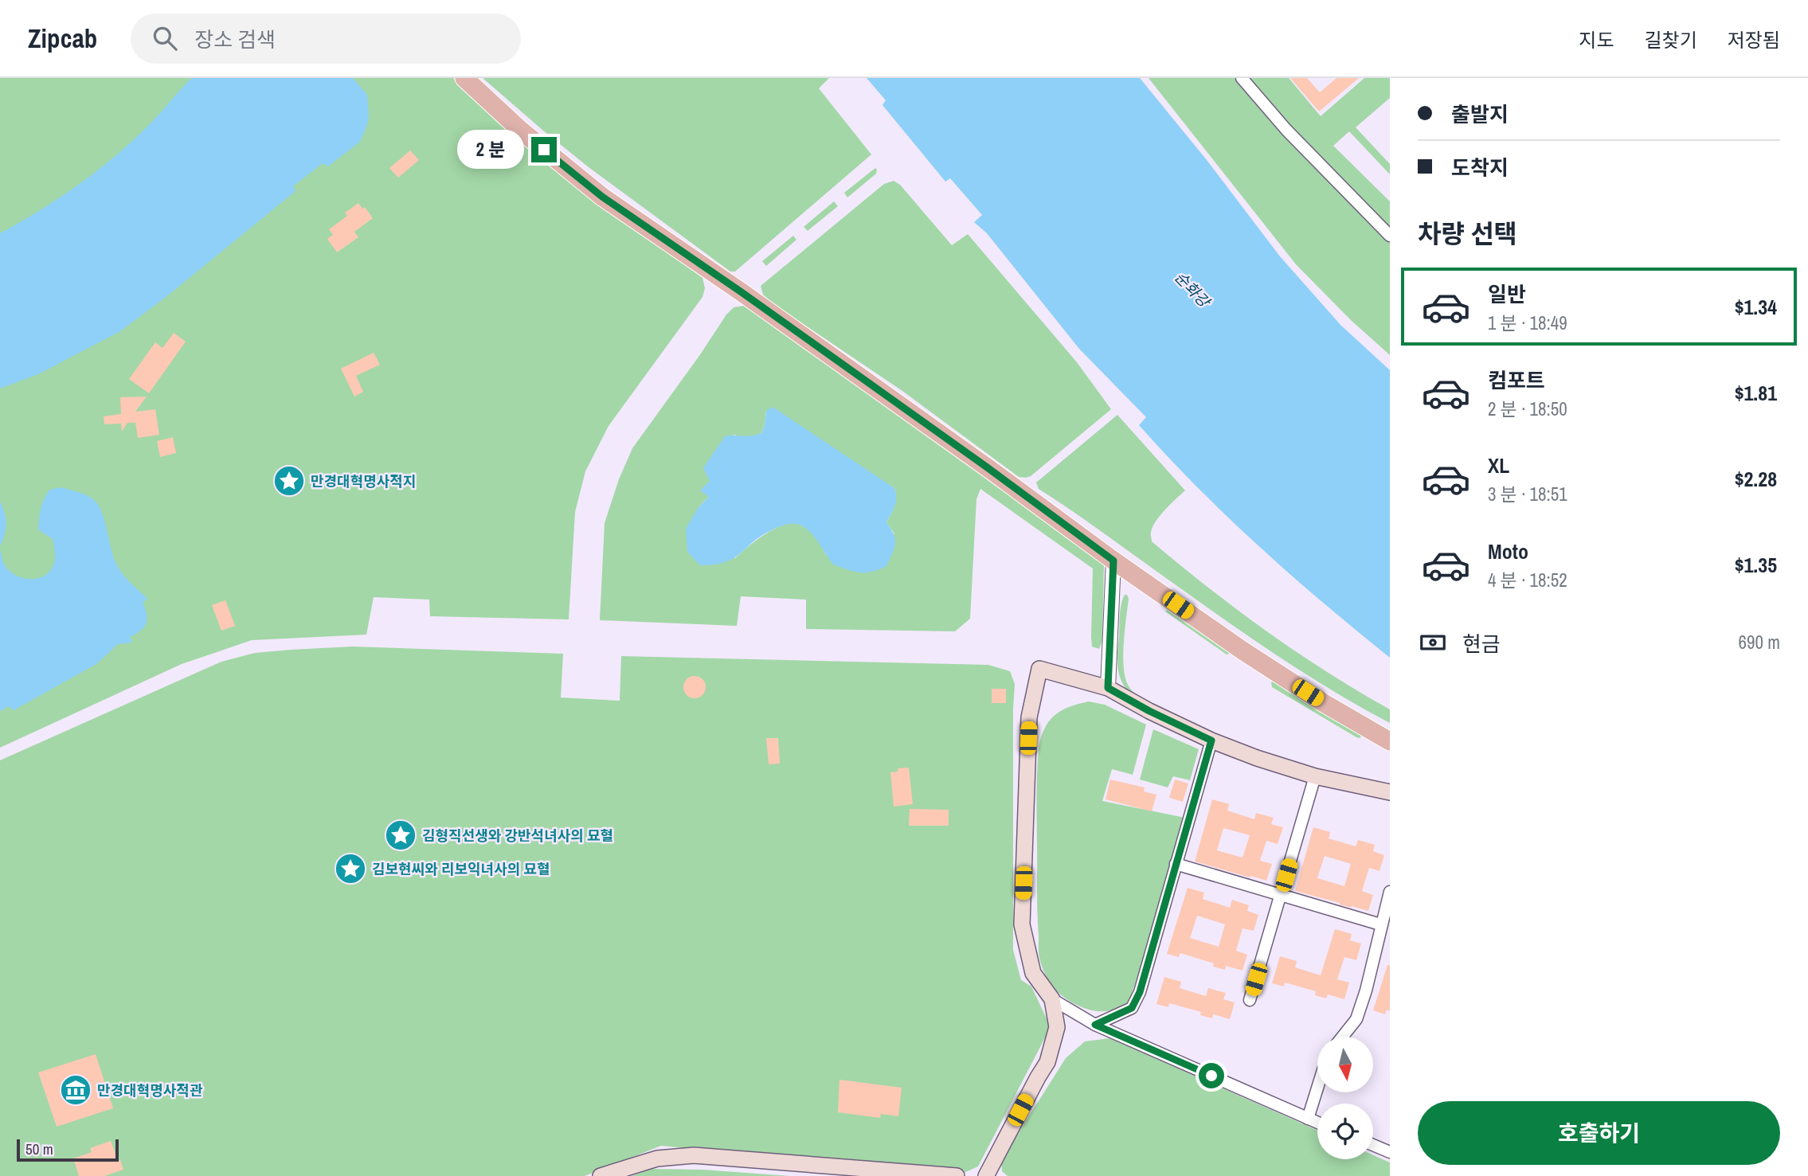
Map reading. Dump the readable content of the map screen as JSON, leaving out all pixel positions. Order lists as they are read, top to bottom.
{
  "water": ["순화강"],
  "places": {
    "place": ["만경대혁명사적지", "김형직선생와 강반석녀사의 묘혈", "김보현씨와 리보익녀사의 묘혈"],
    "museum": ["만경대혁명사적관"]
  },
  "scale_bar": "50 m",
  "north": "bottom",
  "page": {
    "header": "Zipcab",
    "search": "장소 검색",
    "nav": ["지도", "길찾기", "저장됨"],
    "banner": ["출발지", "도착지"],
    "bubble": "2 분",
    "heading": "차량 선택",
    "list": [
      {
        "name": "일반",
        "note": "1 분 · 18:49",
        "value": "$1.34"
      },
      {
        "name": "컴포트",
        "note": "2 분 · 18:50",
        "value": "$1.81"
      },
      {
        "name": "XL",
        "note": "3 분 · 18:51",
        "value": "$2.28"
      },
      {
        "name": "Moto",
        "note": "4 분 · 18:52",
        "value": "$1.35"
      }
    ],
    "pay": ["현금", "690 m"],
    "buttons": "호출하기",
    "scale": "50 m"
  }
}
